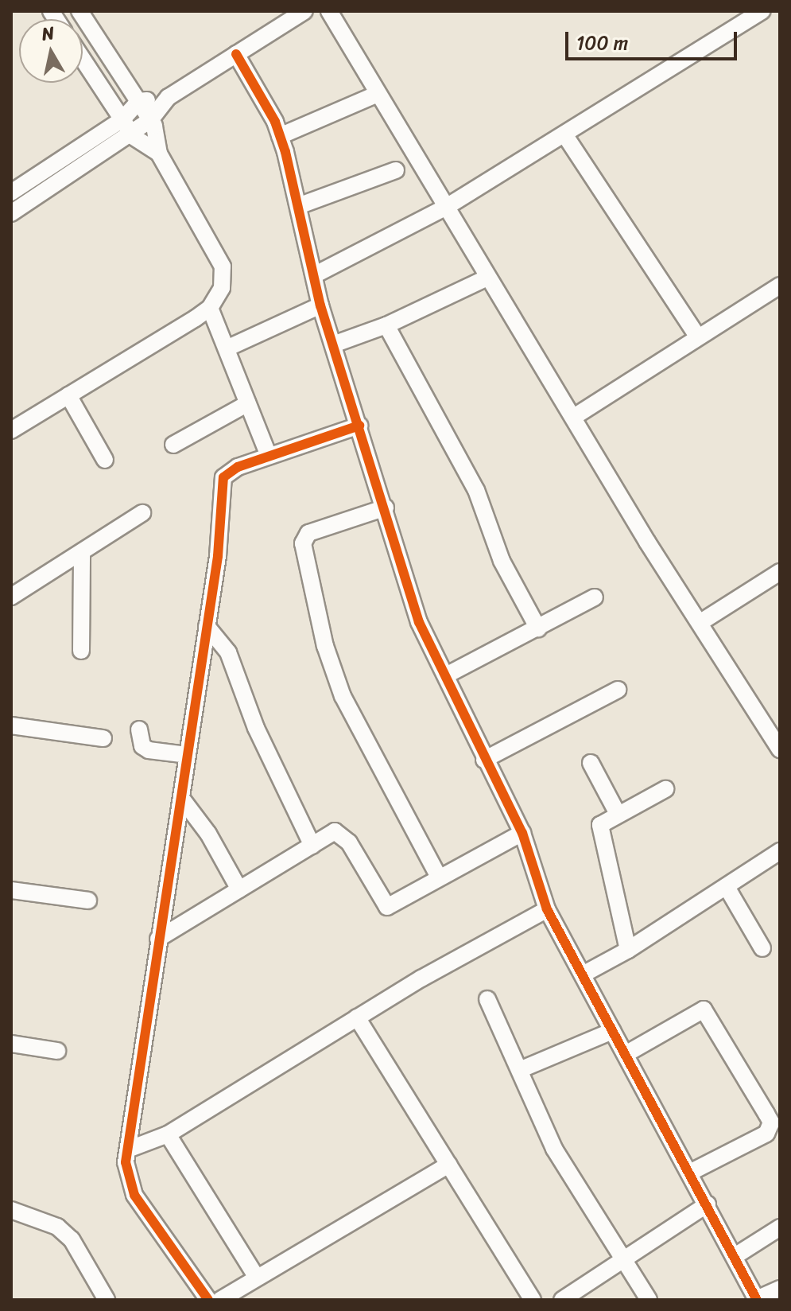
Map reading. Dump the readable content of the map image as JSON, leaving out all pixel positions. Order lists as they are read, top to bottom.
{
  "scale_bar": "100 m",
  "north": "top"
}
